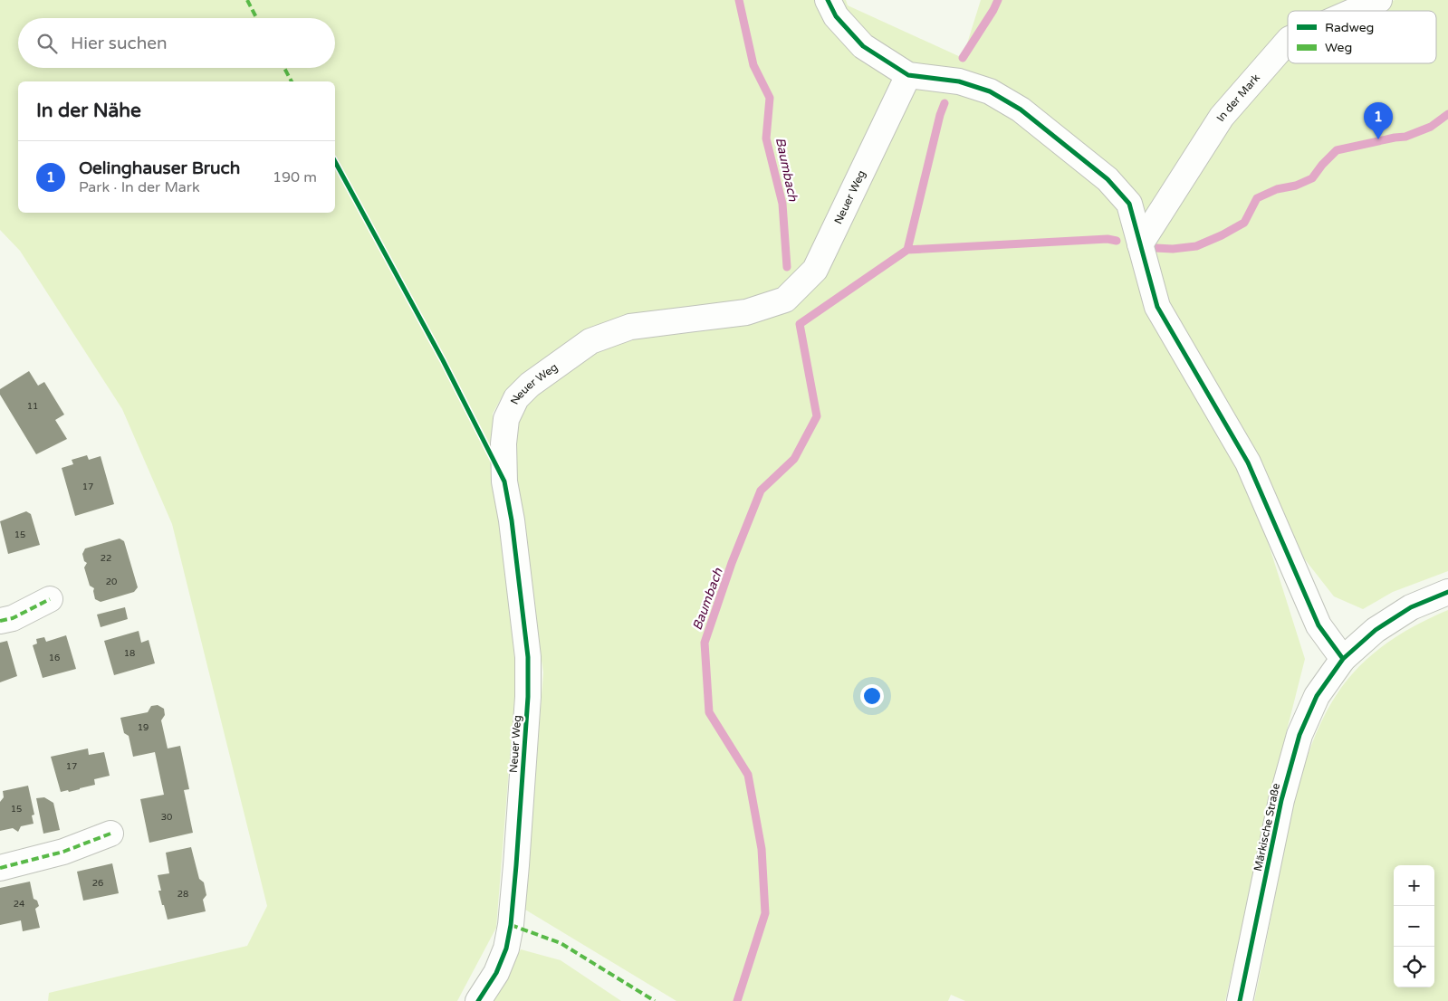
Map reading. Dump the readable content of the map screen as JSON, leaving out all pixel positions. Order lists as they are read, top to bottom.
{
  "streets": {
    "street": ["In der Mark", "Neuer Weg", "Märkische Straße"]
  },
  "water": ["Baumbach"],
  "house_numbers": [
    "11",
    "17",
    "15",
    "22",
    "20",
    "18",
    "16",
    "19",
    "17",
    "15",
    "30",
    "26",
    "28",
    "24"
  ],
  "legend": ["Radweg", "Weg"],
  "page": {
    "search": "Hier suchen",
    "heading": "In der Nähe",
    "pins": "1",
    "list": [
      {
        "mark": "1",
        "name": "Oelinghauser Bruch",
        "note": "Park · In der Mark",
        "value": "190 m"
      }
    ],
    "map_buttons": ["+", "−"]
  }
}
